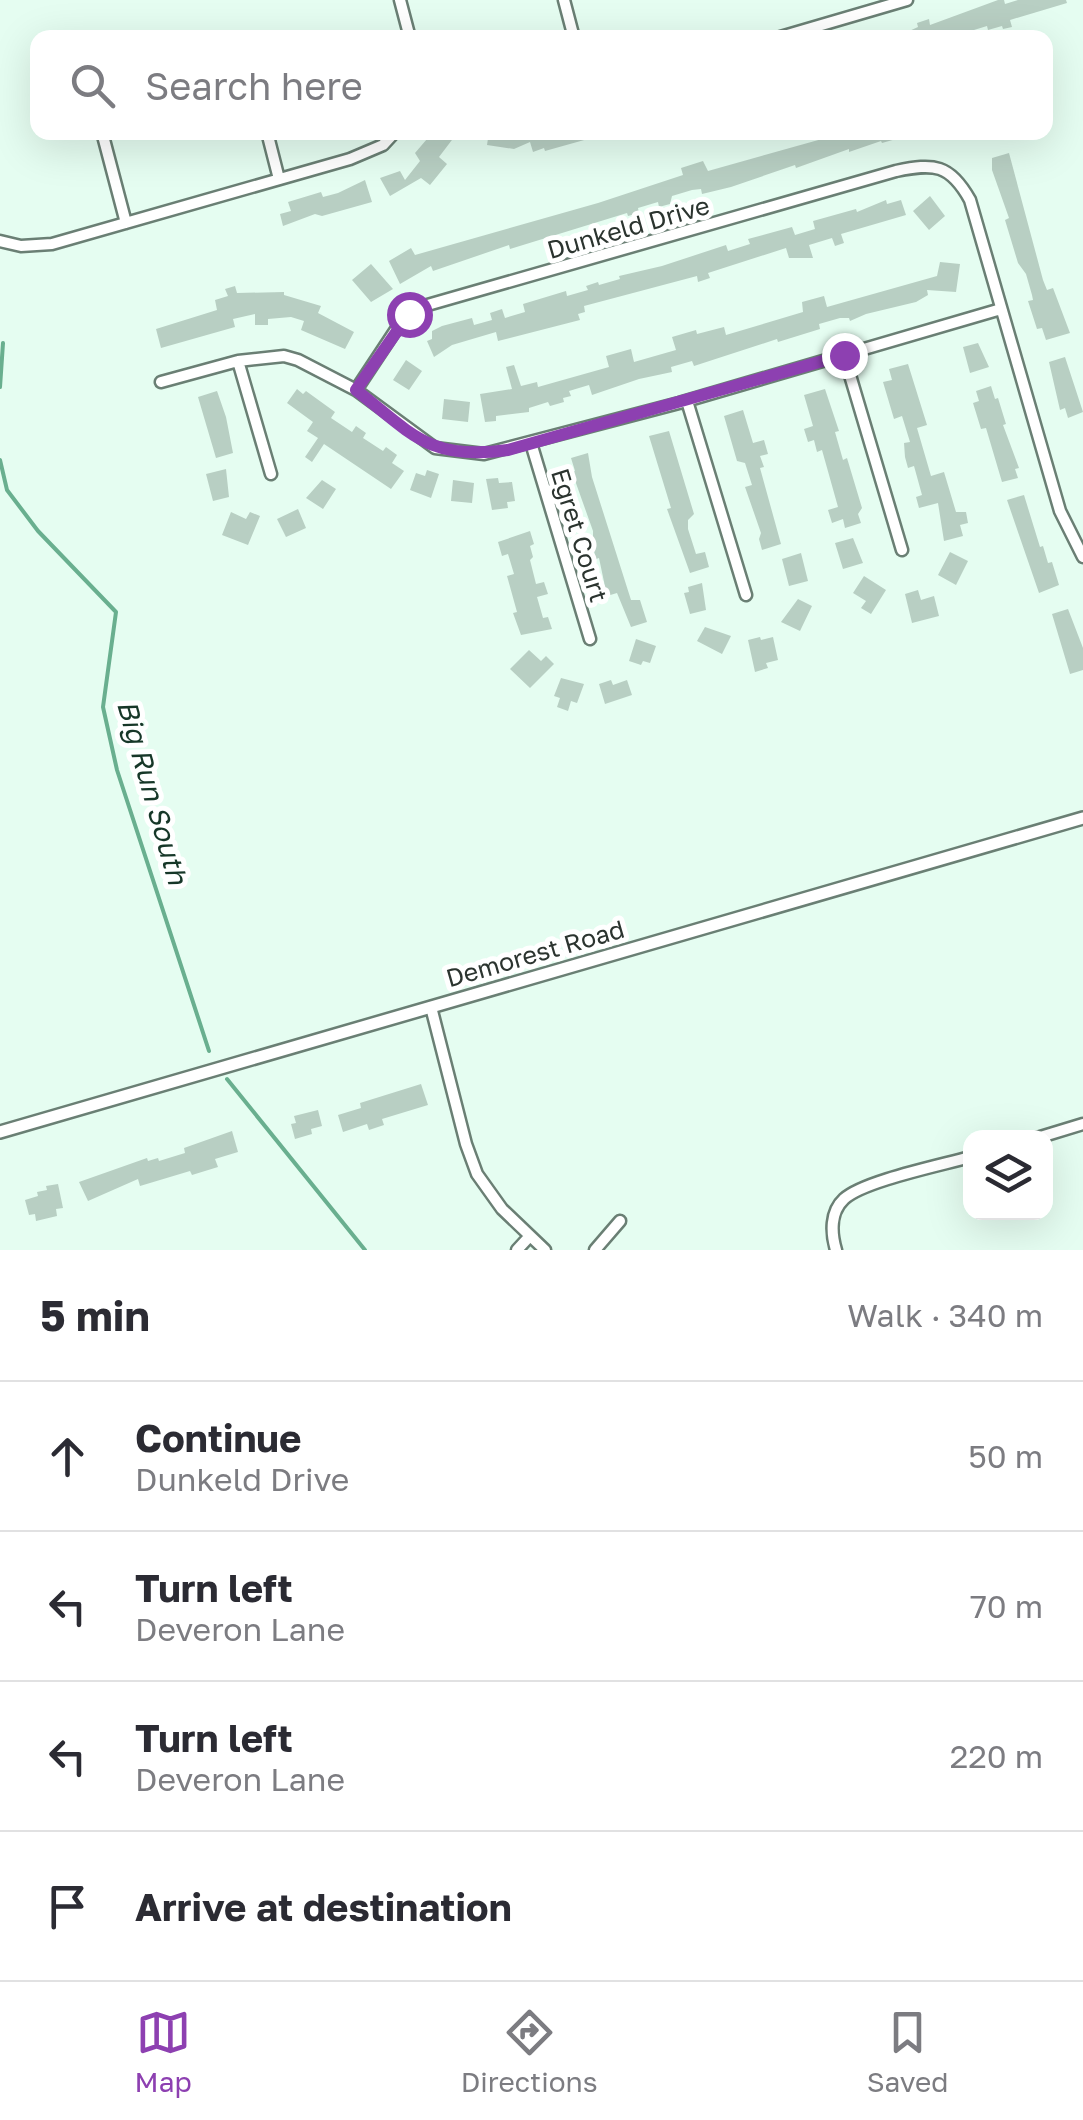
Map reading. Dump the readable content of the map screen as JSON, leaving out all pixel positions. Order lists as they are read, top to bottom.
{
  "streets": {
    "street": ["Dunkeld Drive", "Egret Court", "Demorest Road"]
  },
  "water": ["Big Run South"],
  "page": {
    "search": "Search here",
    "heading": ["5 min", "Walk · 340 m"],
    "list": [
      ["Continue", "Dunkeld Drive", "50 m"],
      ["Turn left", "Deveron Lane", "70 m"],
      ["Turn left", "Deveron Lane", "220 m"],
      "Arrive at destination"
    ],
    "nav": ["Map", "Directions", "Saved"]
  }
}
